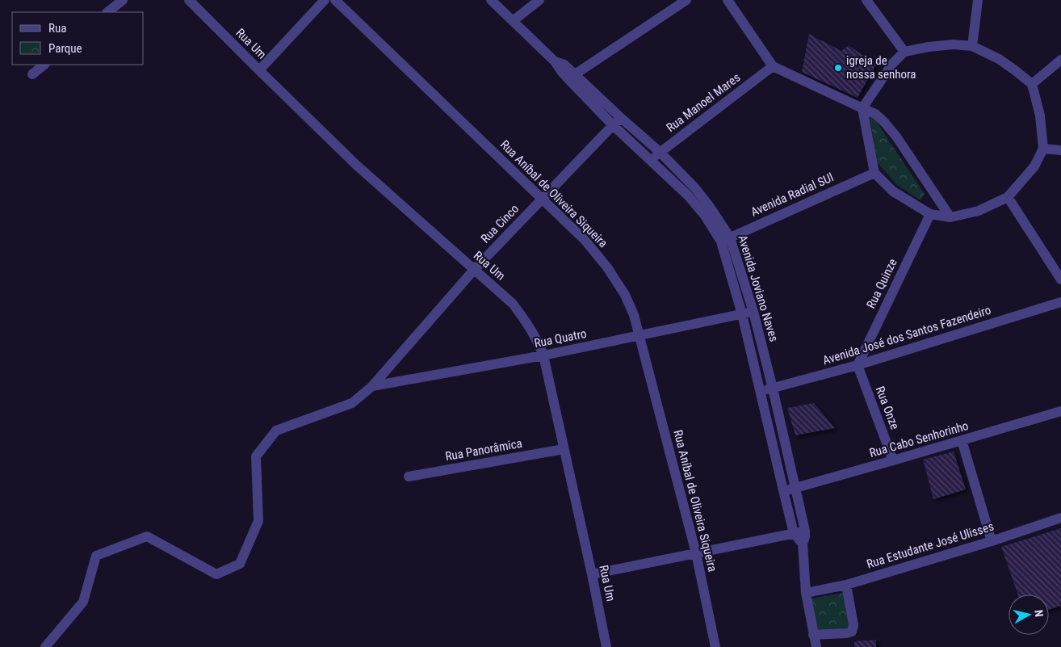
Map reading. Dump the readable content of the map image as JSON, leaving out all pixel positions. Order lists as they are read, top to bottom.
{
  "streets": {
    "street": [
      "Rua Um",
      "Rua Manoel Mares",
      "Rua Aníbal de Oliveira Siqueira",
      "Avenida Radial SUl",
      "Rua Cinco",
      "Rua Quinze",
      "Avenida Joviano Naves",
      "Avenida José dos Santos Fazendeiro",
      "Rua Quatro",
      "Rua Onze",
      "Rua Cabo Senhorinho",
      "Rua Panorâmica",
      "Rua Estudante José Ulisses"
    ]
  },
  "crossings": [
    ["Rua Um", "Rua Cinco"],
    ["Rua Um", "Rua Quatro"],
    ["Rua Um", "Rua Panorâmica"],
    ["Rua Manoel Mares", "Avenida Joviano Naves"],
    ["Rua Aníbal de Oliveira Siqueira", "Rua Cinco"],
    ["Rua Aníbal de Oliveira Siqueira", "Rua Quatro"],
    ["Avenida Radial SUl", "Avenida Joviano Naves"],
    ["Rua Cinco", "Avenida Joviano Naves"],
    ["Rua Cinco", "Rua Quatro"],
    ["Rua Quinze", "Avenida José dos Santos Fazendeiro"],
    ["Rua Quinze", "Rua Onze"],
    ["Avenida Joviano Naves", "Avenida José dos Santos Fazendeiro"],
    ["Avenida Joviano Naves", "Rua Quatro"],
    ["Avenida Joviano Naves", "Rua Cabo Senhorinho"],
    ["Avenida Joviano Naves", "Rua Estudante José Ulisses"],
    ["Avenida José dos Santos Fazendeiro", "Rua Onze"],
    ["Rua Onze", "Rua Cabo Senhorinho"]
  ],
  "places": ["igreja de nossa senhora"],
  "legend": ["Rua", "Parque"],
  "north": "right"
}
